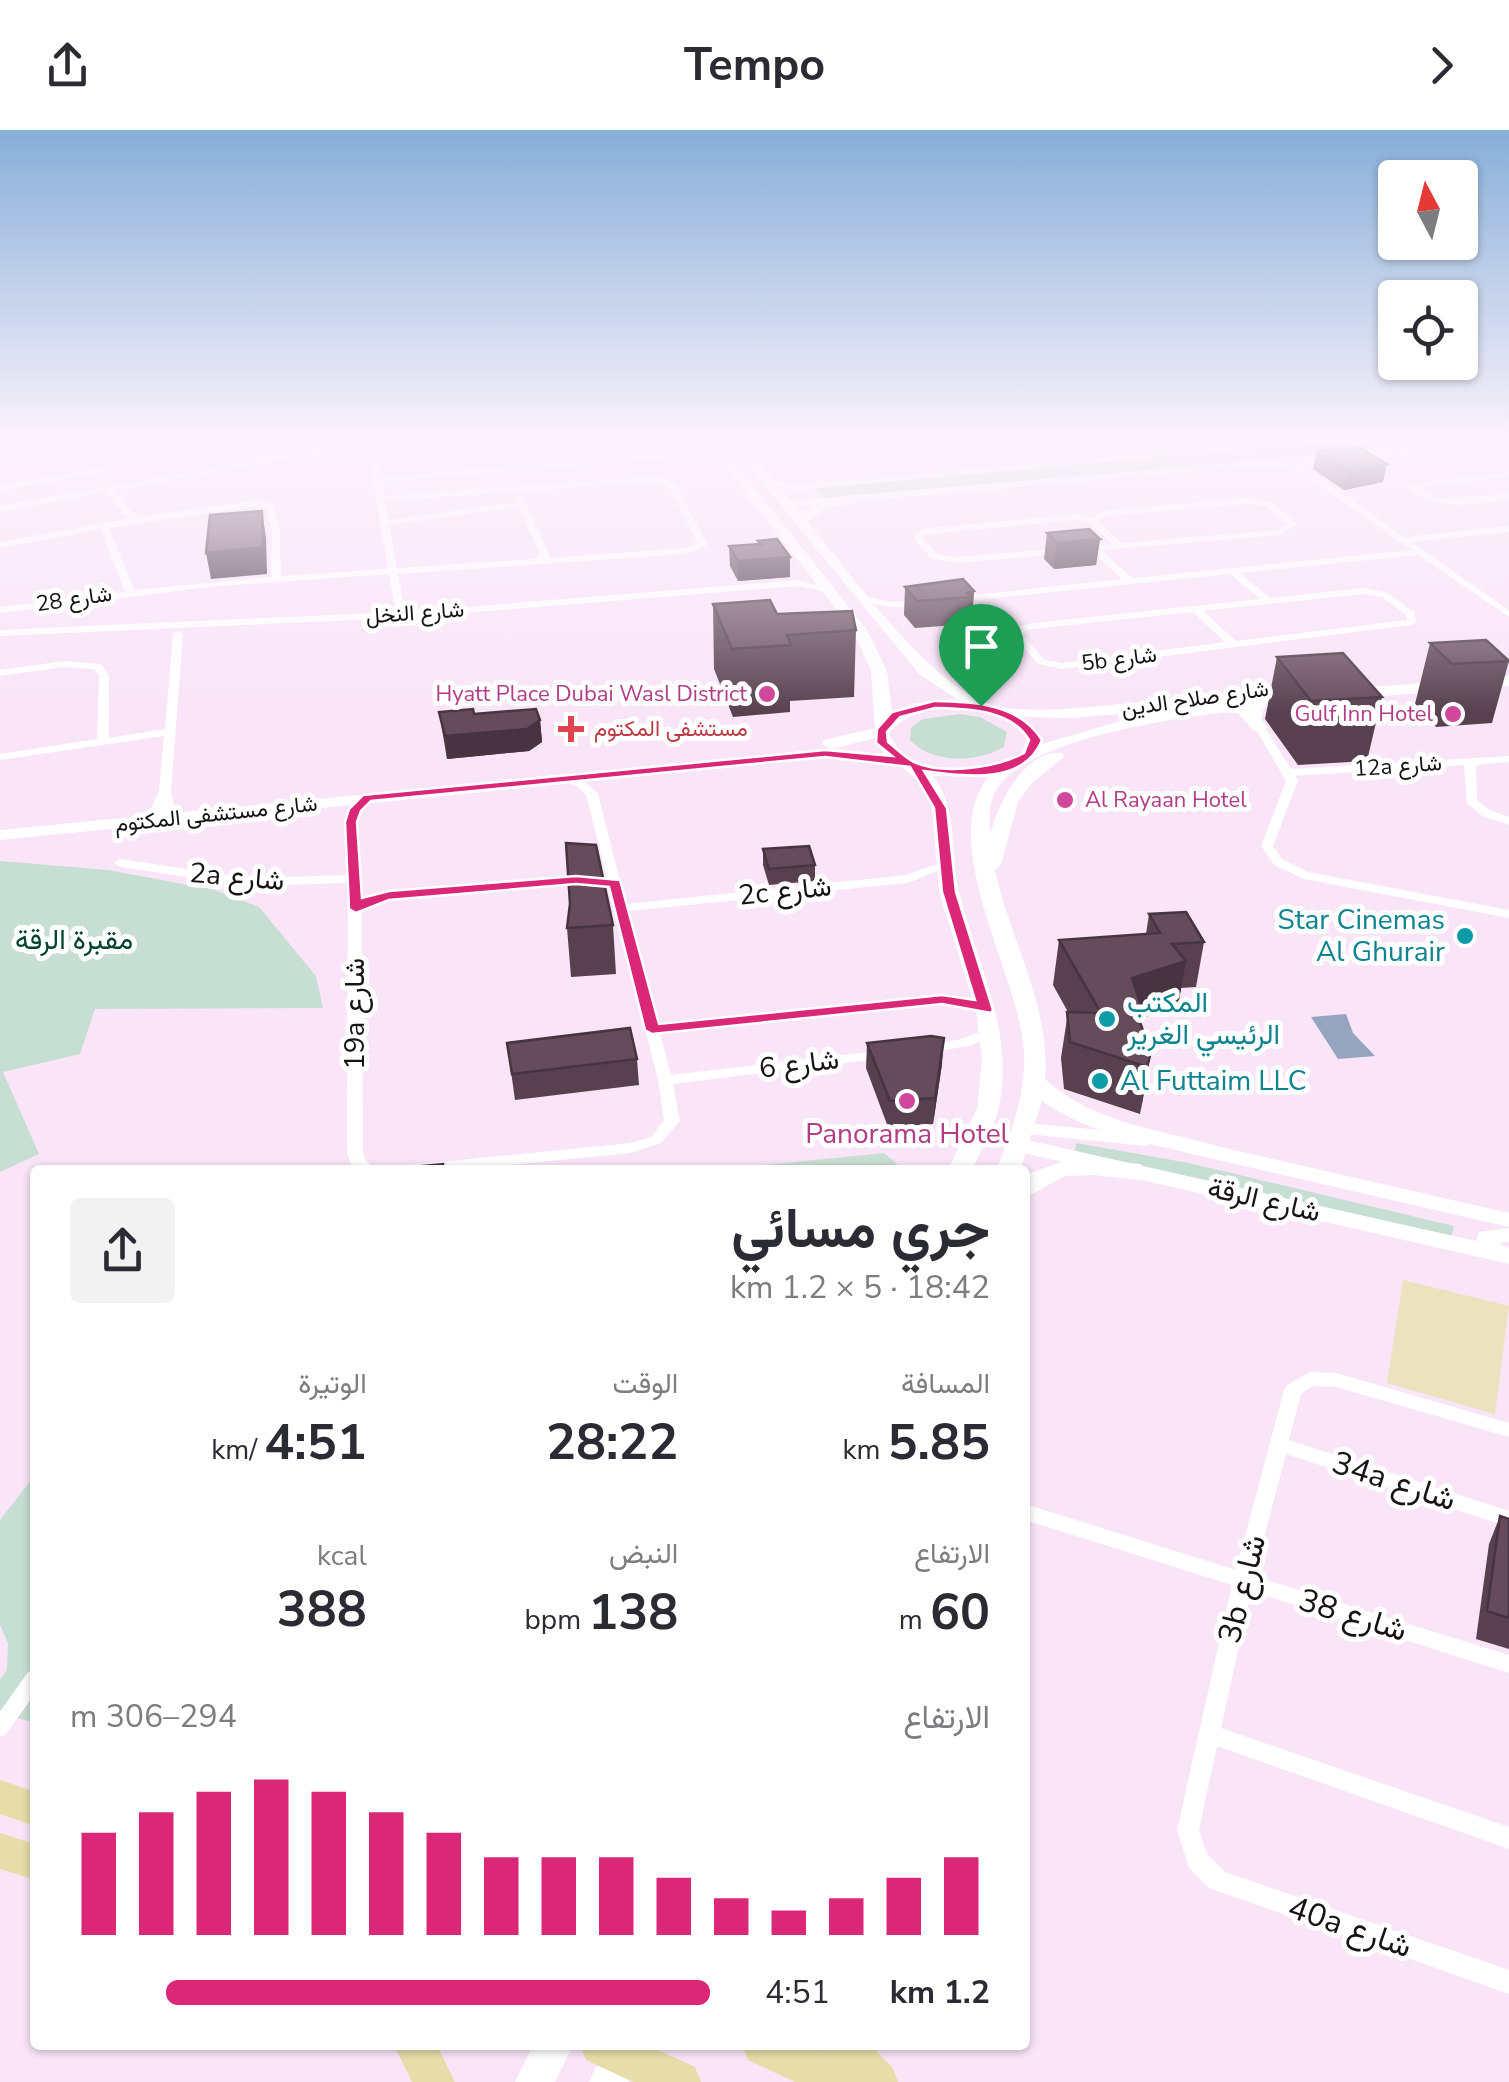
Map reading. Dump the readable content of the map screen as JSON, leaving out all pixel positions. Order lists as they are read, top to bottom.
{
  "streets": {
    "main road": ["شارع صلاح الدين", "شارع مستشفى المكتوم"],
    "street": [
      "شارع 28",
      "شارع النخل",
      "5b شارع",
      "12a شارع",
      "2a شارع",
      "2c شارع",
      "19a شارع",
      "شارع 6",
      "شارع الرقة",
      "34a شارع",
      "3b شارع",
      "شارع 38",
      "40a شارع"
    ]
  },
  "crossings": [
    ["شارع صلاح الدين", "شارع مستشفى المكتوم"],
    ["شارع مستشفى المكتوم", "19a شارع"],
    ["2a شارع", "19a شارع"],
    ["34a شارع", "3b شارع"],
    ["3b شارع", "شارع 38"],
    ["3b شارع", "40a شارع"]
  ],
  "parks": ["مقبرة الرقة"],
  "places": {
    "other": [
      "Hyatt Place Dubai Wasl District",
      "Gulf Inn Hotel",
      "Al Rayaan Hotel",
      "Star Cinemas Al Ghurair",
      "المكتب الرئيسي الغرير",
      "Al Futtaim LLC",
      "Panorama Hotel"
    ],
    "health": ["مستشفى المكتوم"]
  },
  "north": "top",
  "page": {
    "header": "Tempo",
    "heading": ["جري مسائي", "18:42 · 5 × 1.2 km"],
    "stats": [
      ["المسافة", "5.85 km"],
      ["الوقت", "28:22"],
      ["الوتيرة", "4:51 /km"],
      ["الارتفاع", "60 m"],
      ["النبض", "138 bpm"],
      ["kcal", "388"]
    ],
    "chart": ["الارتفاع", "294–306 m"],
    "list": [
      {
        "name": "1.2 km",
        "note": "4:51"
      }
    ]
  }
}
